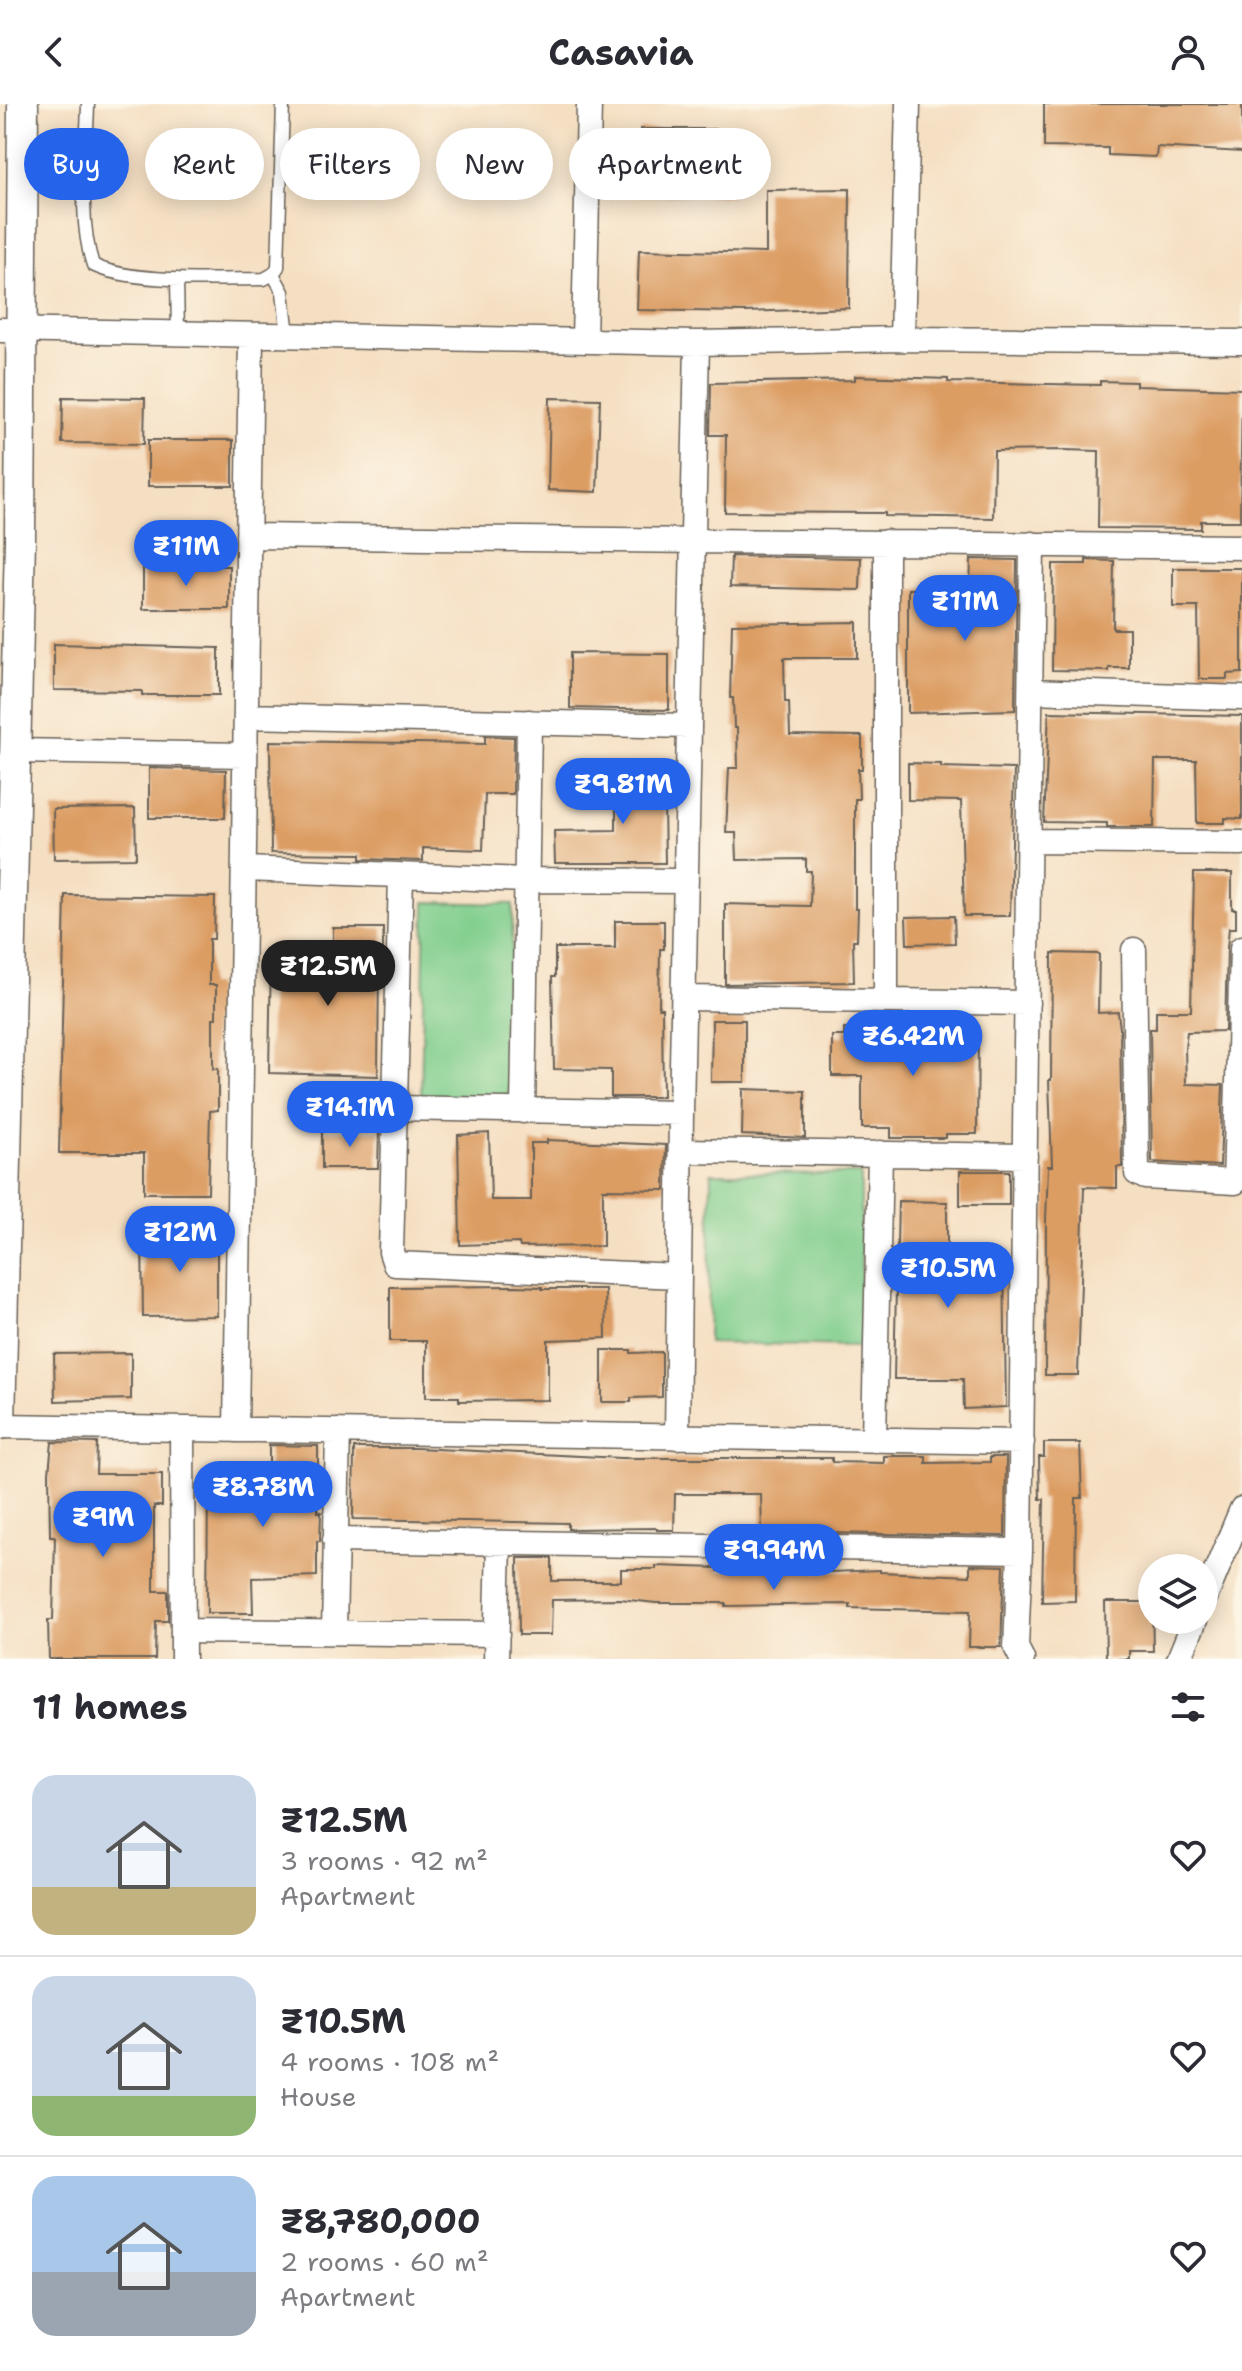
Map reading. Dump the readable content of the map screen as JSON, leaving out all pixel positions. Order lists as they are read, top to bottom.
{
  "page": {
    "header": "Casavia",
    "chip": [
      "Buy",
      "Rent",
      "Filters",
      "New",
      "Apartment"
    ],
    "price": [
      "₹11M",
      "₹11M",
      "₹9.81M",
      "₹12.5M",
      "₹6.42M",
      "₹14.1M",
      "₹12M",
      "₹10.5M",
      "₹8.78M",
      "₹9M",
      "₹9.94M"
    ],
    "heading": "11 homes",
    "list": [
      {
        "name": "₹12.5M",
        "note": "3 rooms · 92 m² · Apartment"
      },
      {
        "name": "₹10.5M",
        "note": "4 rooms · 108 m² · House"
      },
      {
        "name": "₹8,780,000",
        "note": "2 rooms · 60 m² · Apartment"
      }
    ]
  }
}
